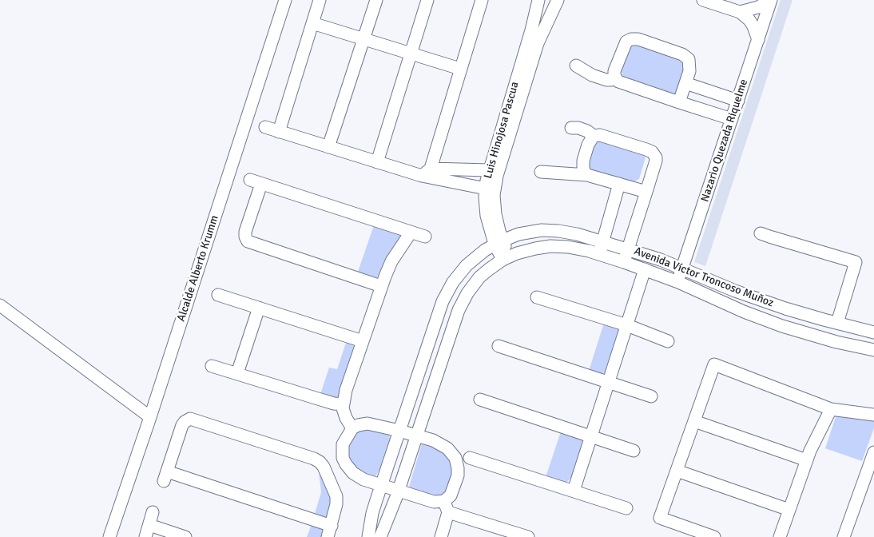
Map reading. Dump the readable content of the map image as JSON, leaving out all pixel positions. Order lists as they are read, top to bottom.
{
  "streets": {
    "street": [
      "Luis Hinojosa Pascua",
      "Nazario Quezada Riquelme",
      "Alcalde Alberto Krumm",
      "Avenida Víctor Troncoso Muñoz"
    ]
  },
  "crossings": [
    ["Luis Hinojosa Pascua", "Avenida Víctor Troncoso Muñoz"],
    ["Nazario Quezada Riquelme", "Avenida Víctor Troncoso Muñoz"]
  ]
}
